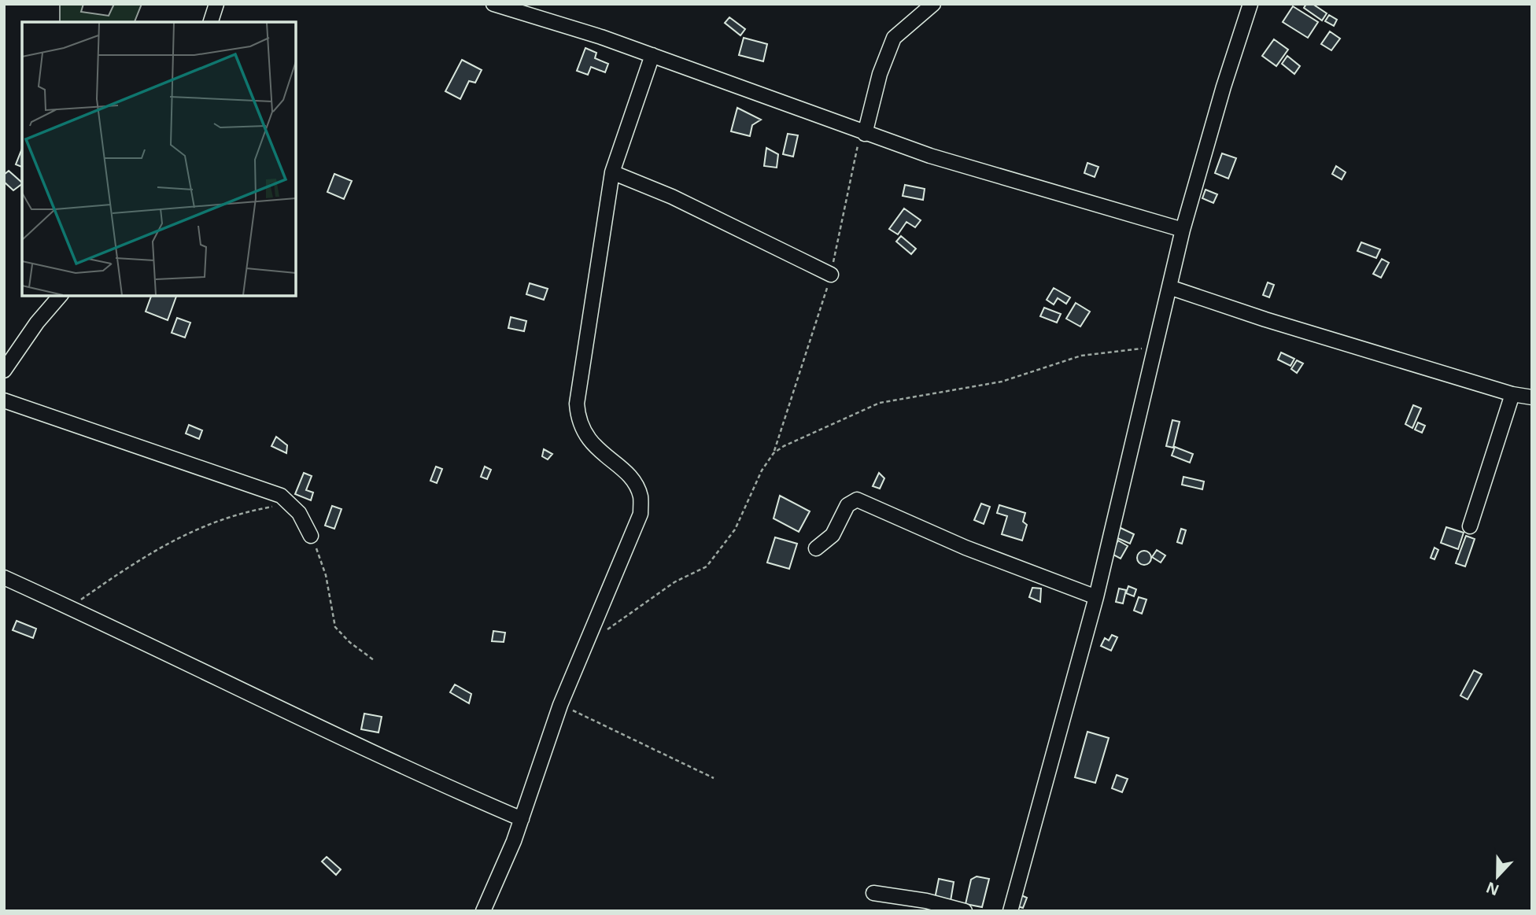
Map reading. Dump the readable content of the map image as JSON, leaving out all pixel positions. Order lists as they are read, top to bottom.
{
  "north": "bottom"
}
